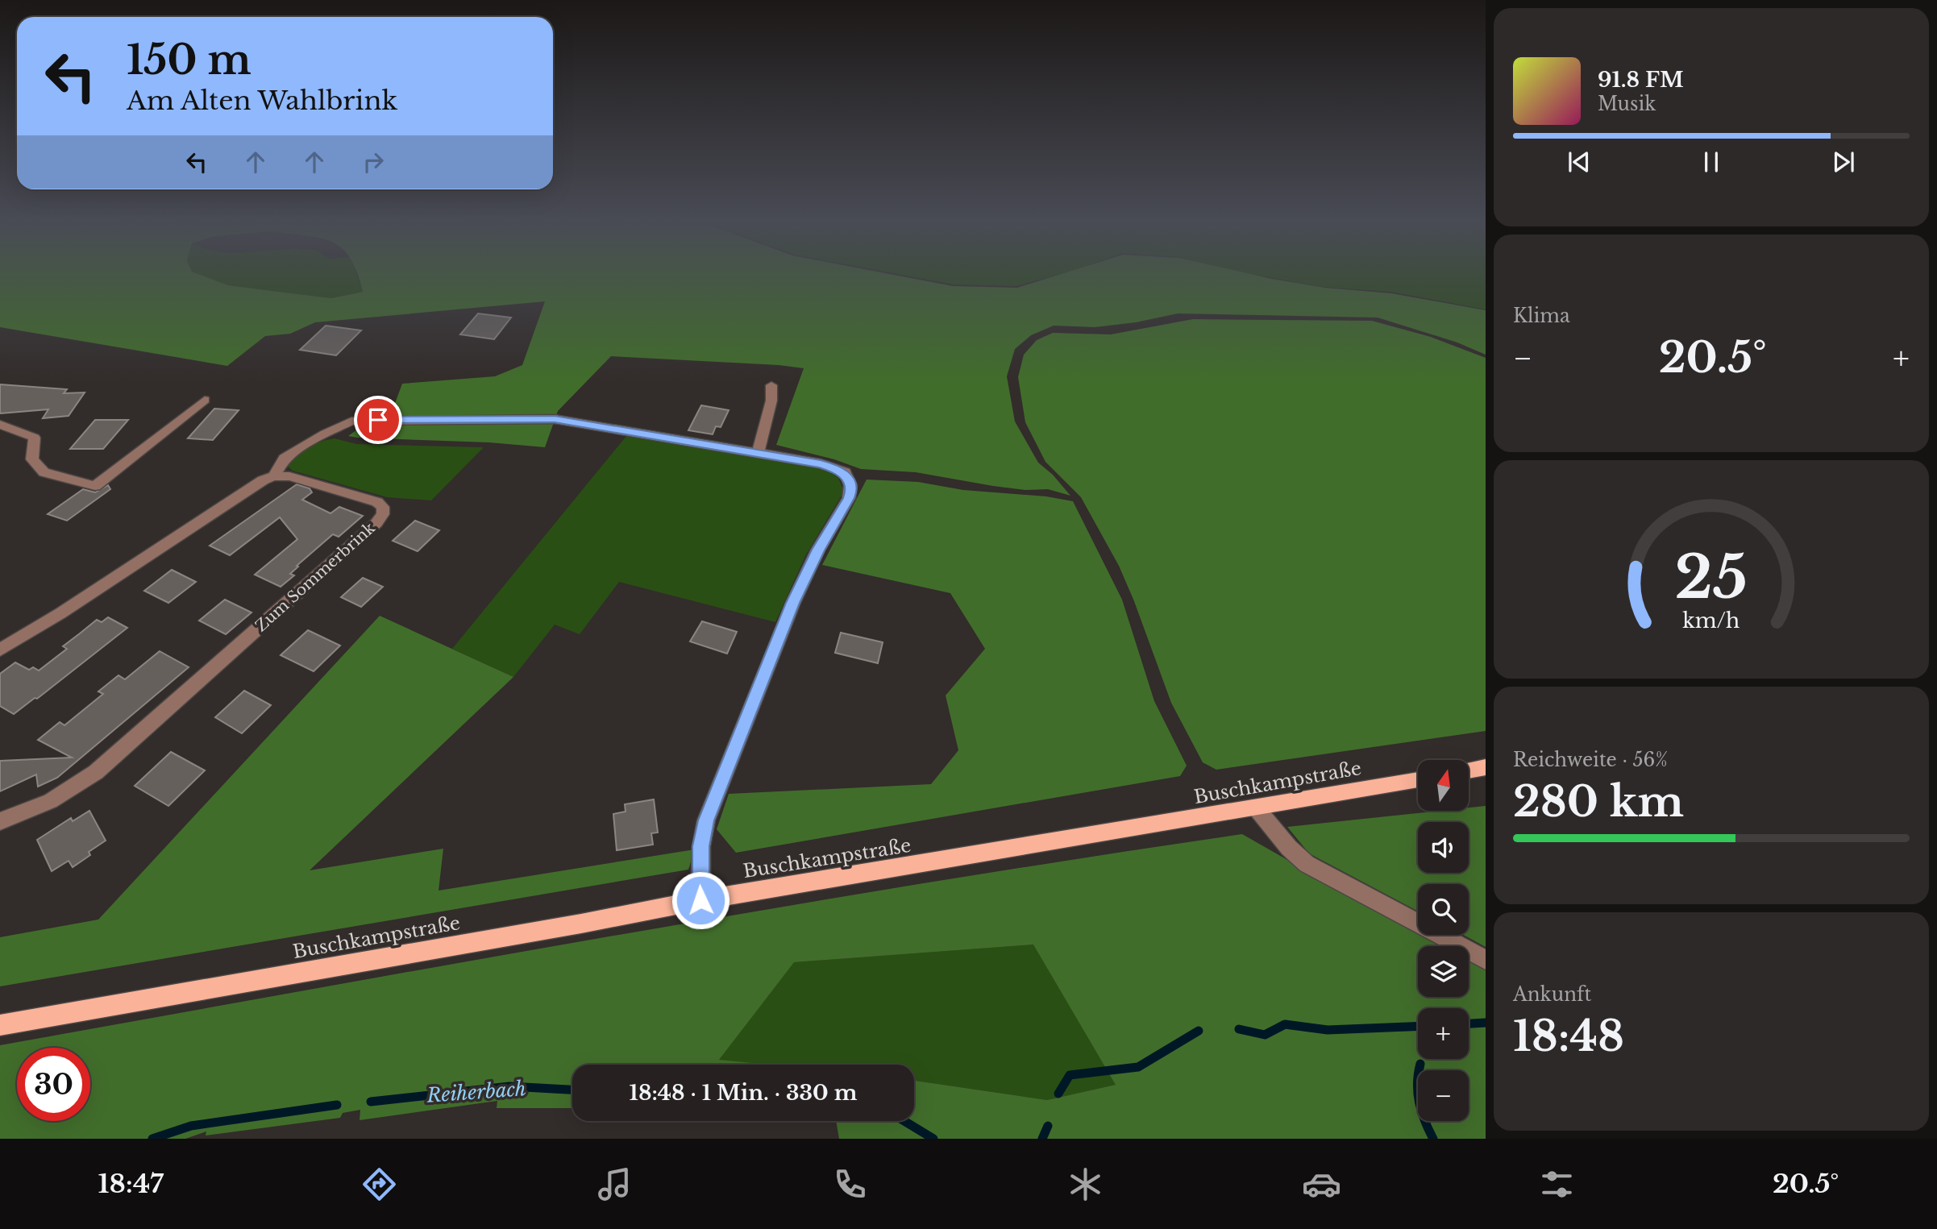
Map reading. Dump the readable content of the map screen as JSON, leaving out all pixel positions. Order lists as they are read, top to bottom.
{
  "streets": {
    "main road": ["Buschkampstraße"],
    "street": ["Zum Sommerbrink"]
  },
  "water": ["Reiherbach"],
  "north": "top",
  "page": {
    "turn": ["150 m", "Am Alten Wahlbrink"],
    "song": ["91.8 FM", "Musik"],
    "tile": [
      "Klima",
      ["Reichweite · 56%", "280 km"],
      ["Ankunft", "18:48"]
    ],
    "heat": ["−", "20.5°", "+"],
    "map_buttons": ["+", "−"],
    "limit": "30",
    "trip": "18:48 · 1 Min. · 330 m",
    "tabs": ["18:47", "20.5°"],
    "gauge": ["25", "km/h"]
  }
}
